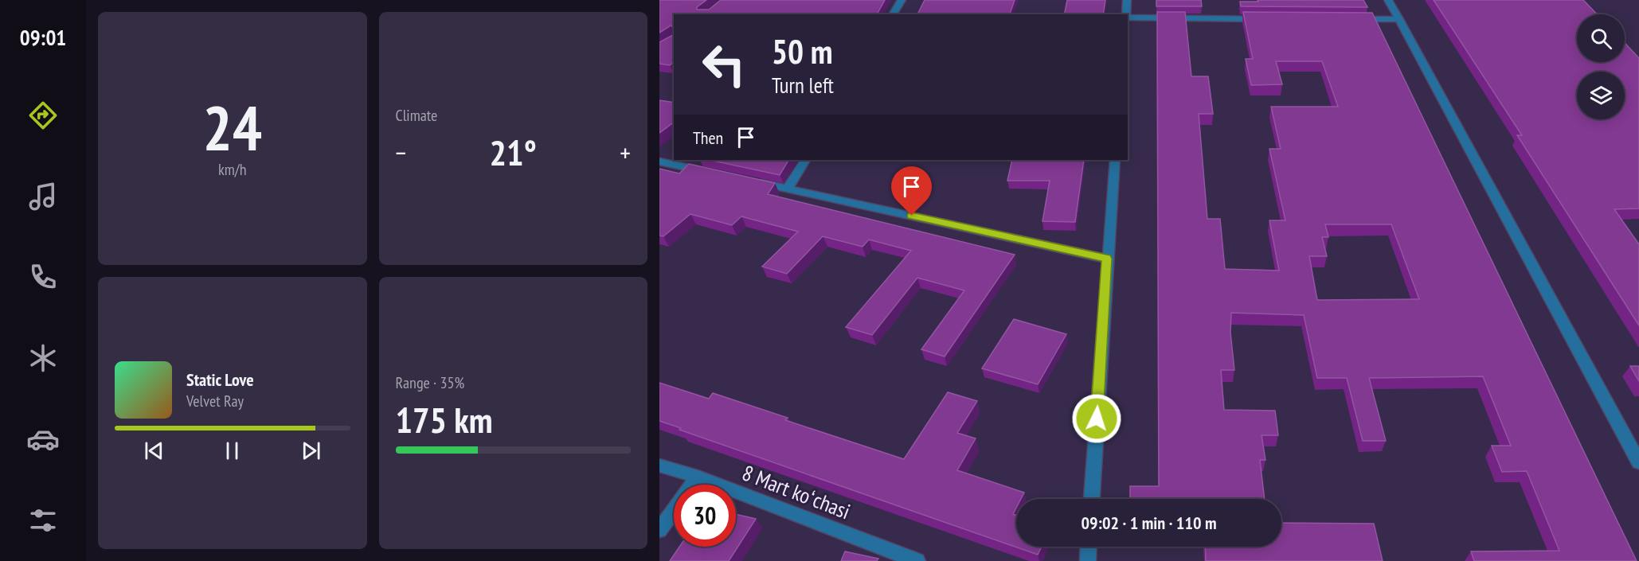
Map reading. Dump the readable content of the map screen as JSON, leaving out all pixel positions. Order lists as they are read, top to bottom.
{
  "streets": {
    "street": ["8 Mart koʻchasi"]
  },
  "page": {
    "tabs": "09:01",
    "tile": [
      ["24", "km/h"],
      "Climate",
      ["Range · 35%", "175 km"]
    ],
    "turn": ["50 m", "Turn left"],
    "then": "Then",
    "heat": ["−", "21°", "+"],
    "song": ["Static Love", "Velvet Ray"],
    "limit": "30",
    "trip": "09:02 · 1 min · 110 m"
  }
}
